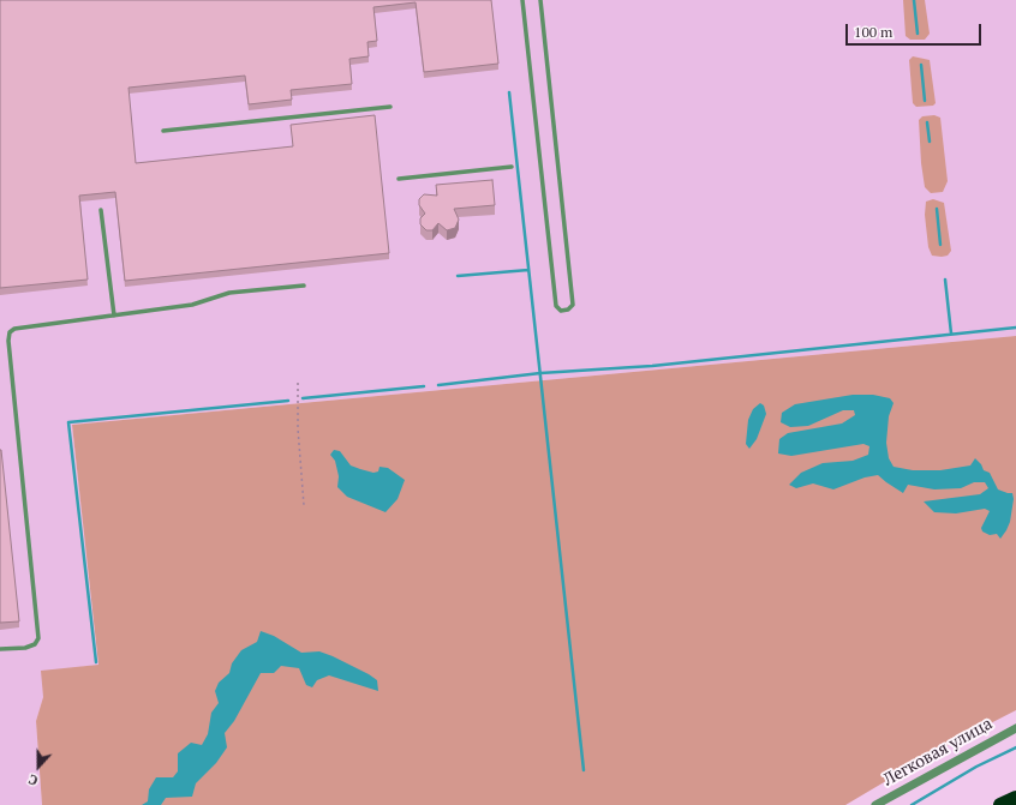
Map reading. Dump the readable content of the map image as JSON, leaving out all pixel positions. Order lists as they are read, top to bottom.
{
  "streets": {
    "street": ["Легковая улица"]
  },
  "scale_bar": "100 m",
  "north": "bottom"
}
